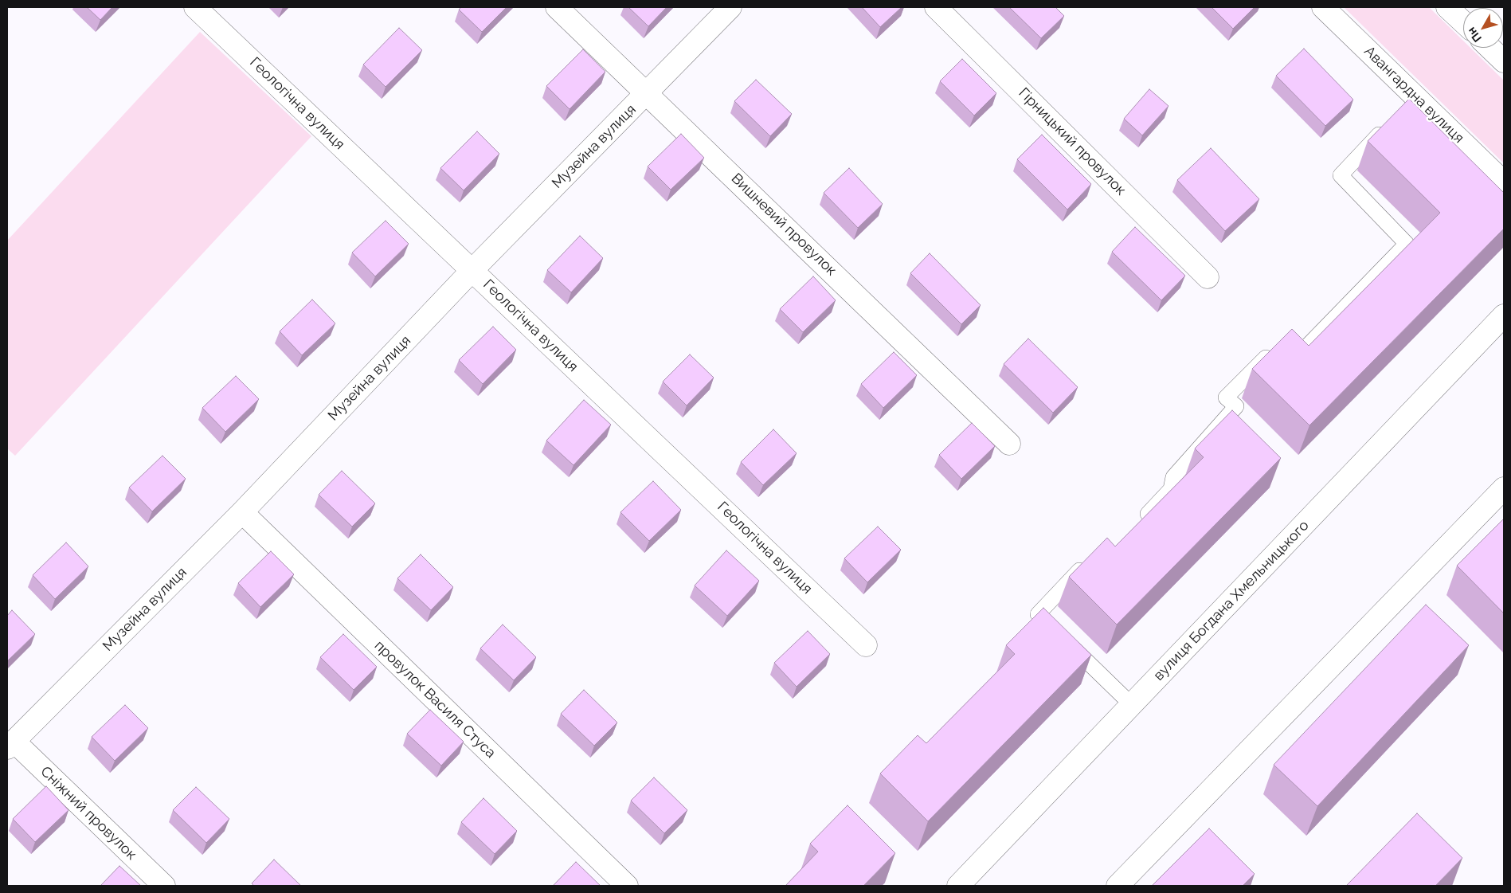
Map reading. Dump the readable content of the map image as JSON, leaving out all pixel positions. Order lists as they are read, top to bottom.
{
  "streets": {
    "street": [
      "Авангардна вулиця",
      "Геологічна вулиця",
      "Гірницький провулок",
      "Музейна вулиця",
      "Вишневий провулок",
      "вулиця Богдана Хмельницького",
      "провулок Василя Стуса",
      "Сніжний провулок"
    ]
  },
  "crossings": [
    ["Геологічна вулиця", "Музейна вулиця"],
    ["Музейна вулиця", "Вишневий провулок"],
    ["Музейна вулиця", "провулок Василя Стуса"],
    ["Музейна вулиця", "Сніжний провулок"]
  ],
  "north": "bottom left"
}
